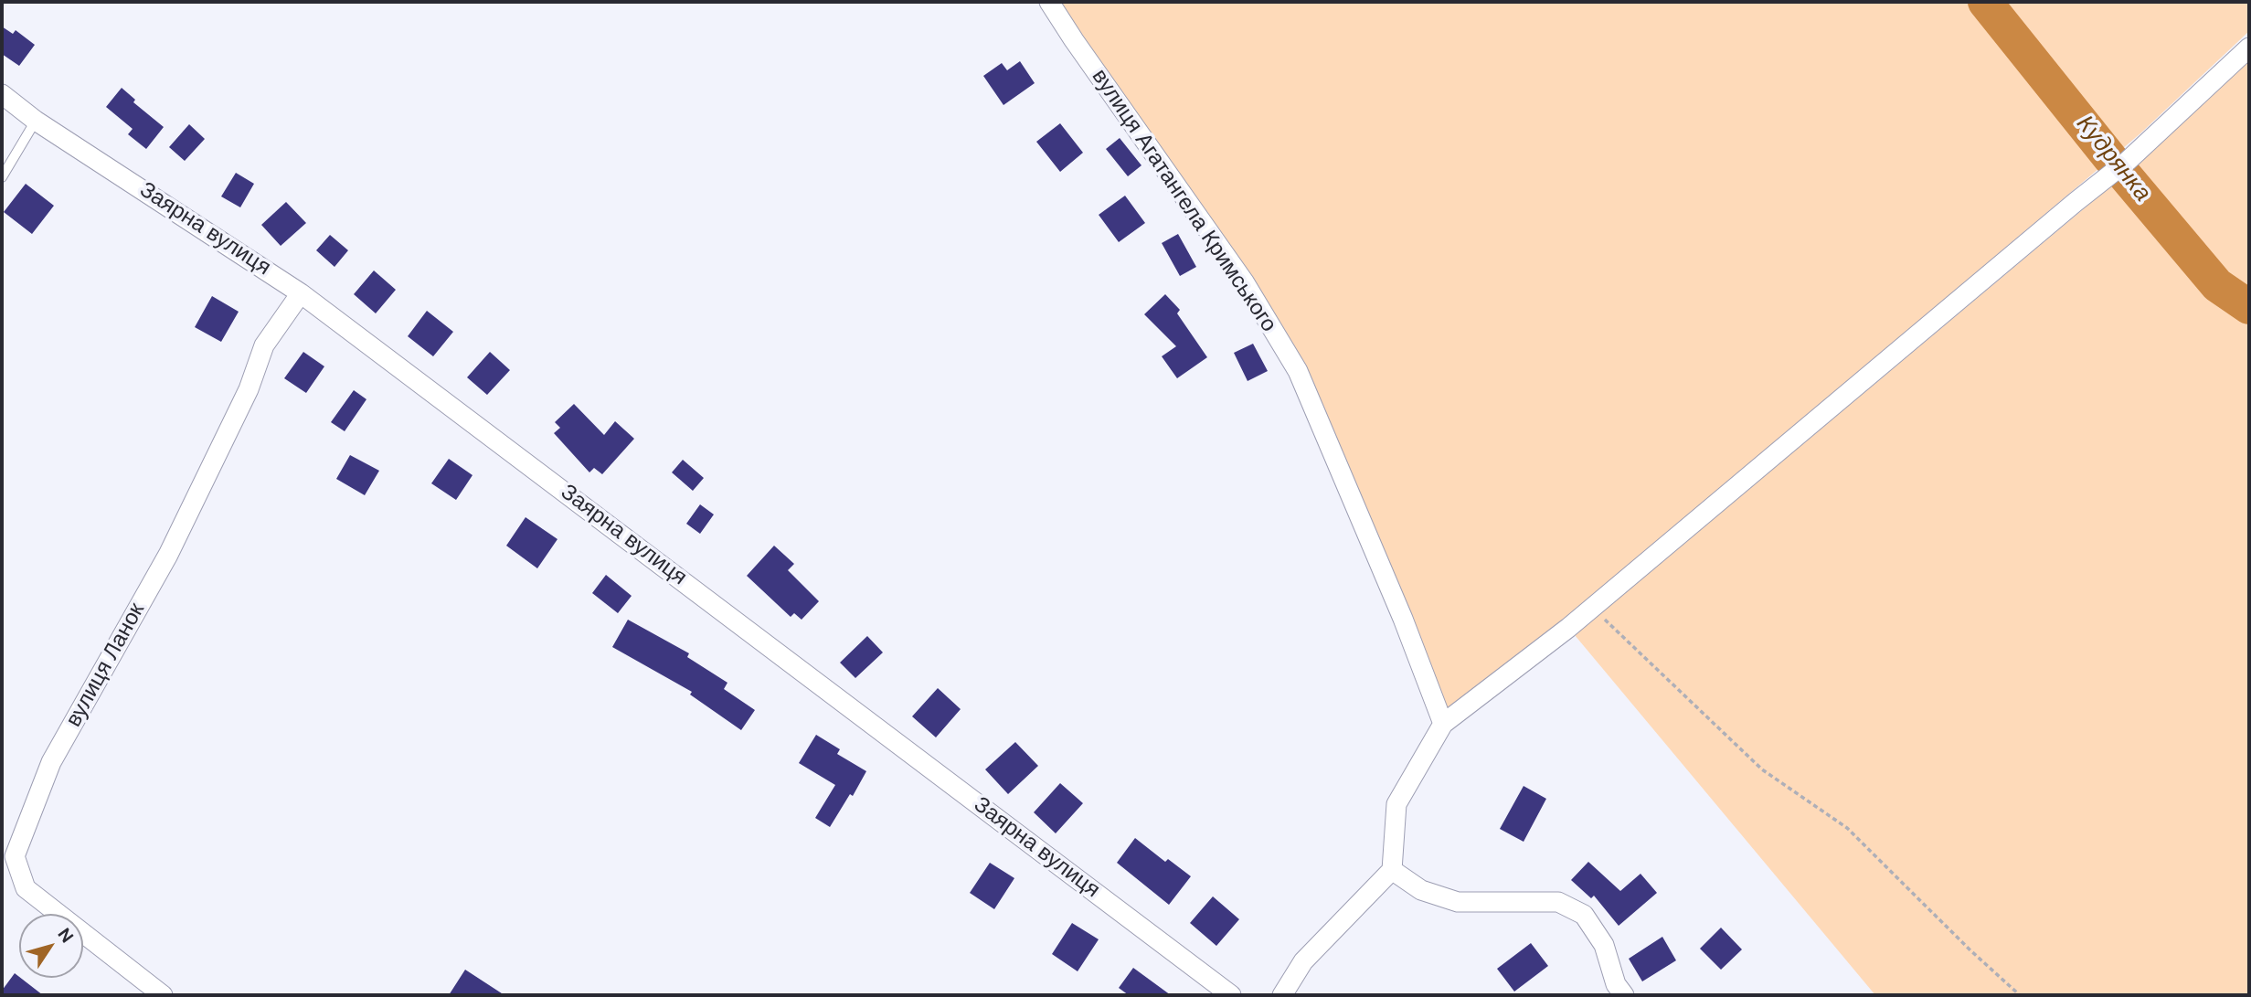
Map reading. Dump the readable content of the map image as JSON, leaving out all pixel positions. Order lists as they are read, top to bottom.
{
  "streets": {
    "street": ["вулиця Агатангела Кримського", "Заярна вулиця", "вулиця Ланок"]
  },
  "crossings": [
    ["Заярна вулиця", "вулиця Ланок"]
  ],
  "water": ["Кудрянка"],
  "north": "top right"
}
